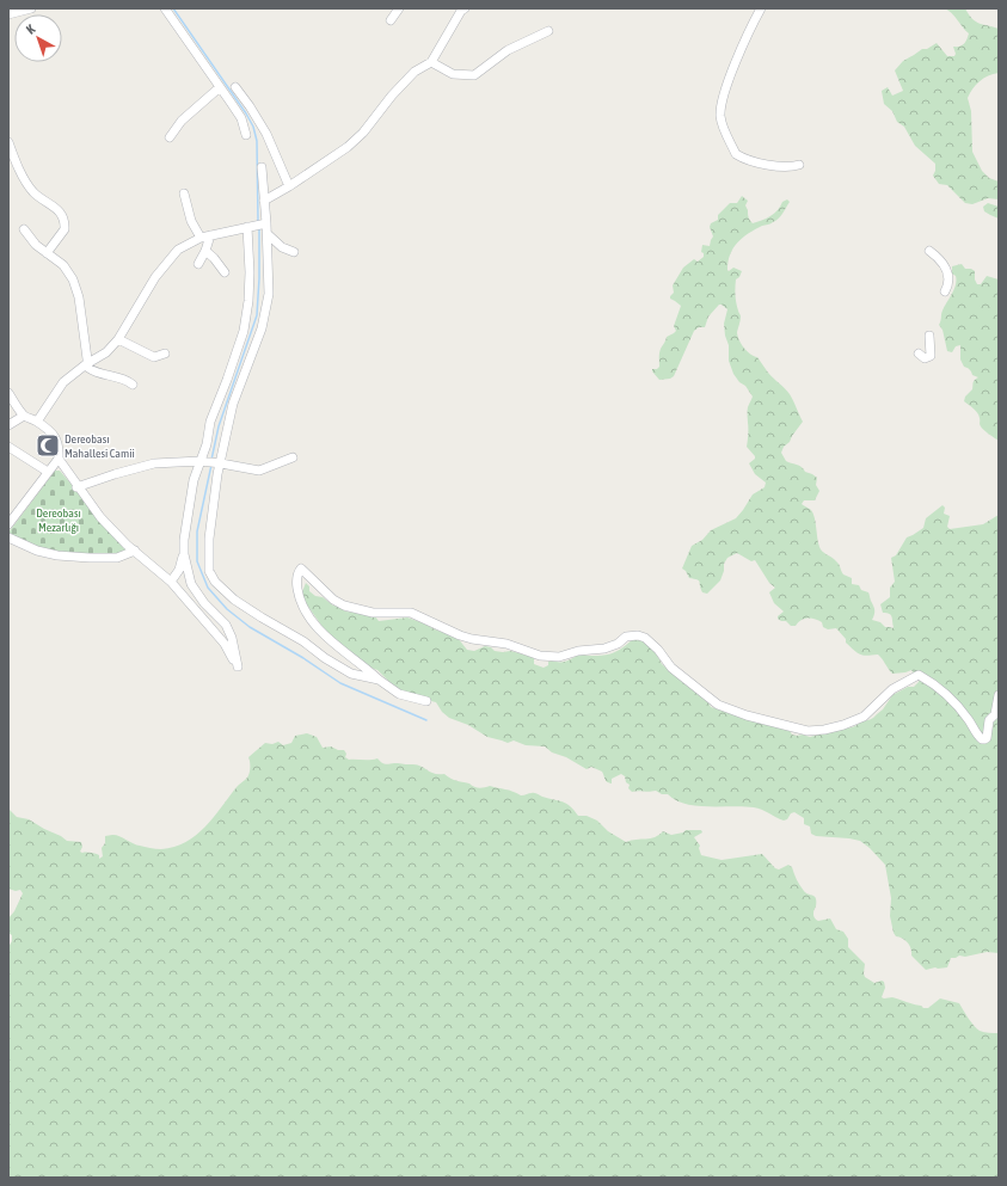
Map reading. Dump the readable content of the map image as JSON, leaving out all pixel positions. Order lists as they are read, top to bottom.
{
  "parks": ["Dereobası Mezarlığı"],
  "places": {
    "mosque": ["Dereobası Mahallesi Camii"]
  },
  "north": "top left"
}
